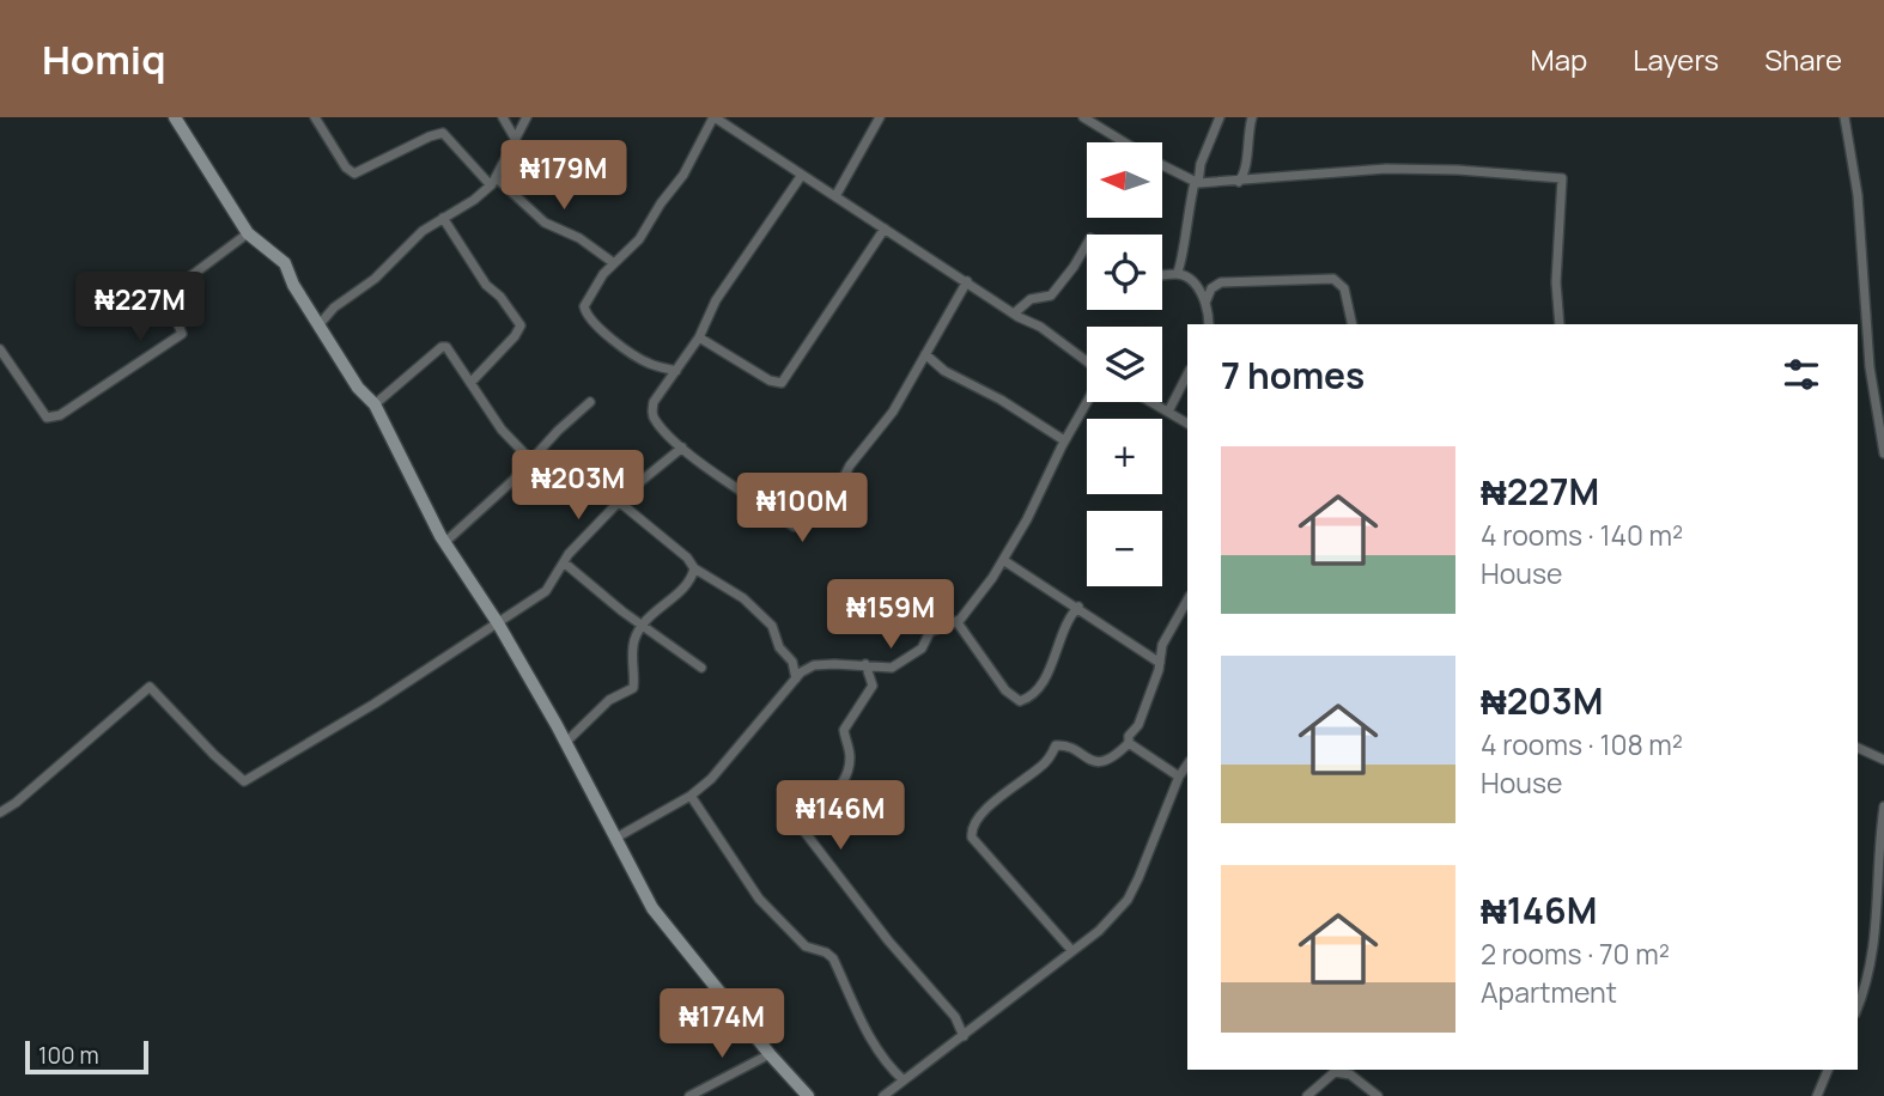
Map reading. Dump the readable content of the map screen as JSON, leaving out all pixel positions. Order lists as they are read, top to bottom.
{
  "scale_bar": "100 m",
  "north": "left",
  "page": {
    "header": "Homiq",
    "nav": ["Map", "Layers", "Share"],
    "price": [
      "₦179M",
      "₦227M",
      "₦203M",
      "₦100M",
      "₦159M",
      "₦146M",
      "₦174M"
    ],
    "map_buttons": ["+", "−"],
    "heading": "7 homes",
    "list": [
      {
        "name": "₦227M",
        "note": "4 rooms · 140 m² · House"
      },
      {
        "name": "₦203M",
        "note": "4 rooms · 108 m² · House"
      },
      {
        "name": "₦146M",
        "note": "2 rooms · 70 m² · Apartment"
      }
    ],
    "scale": "100 m"
  }
}
